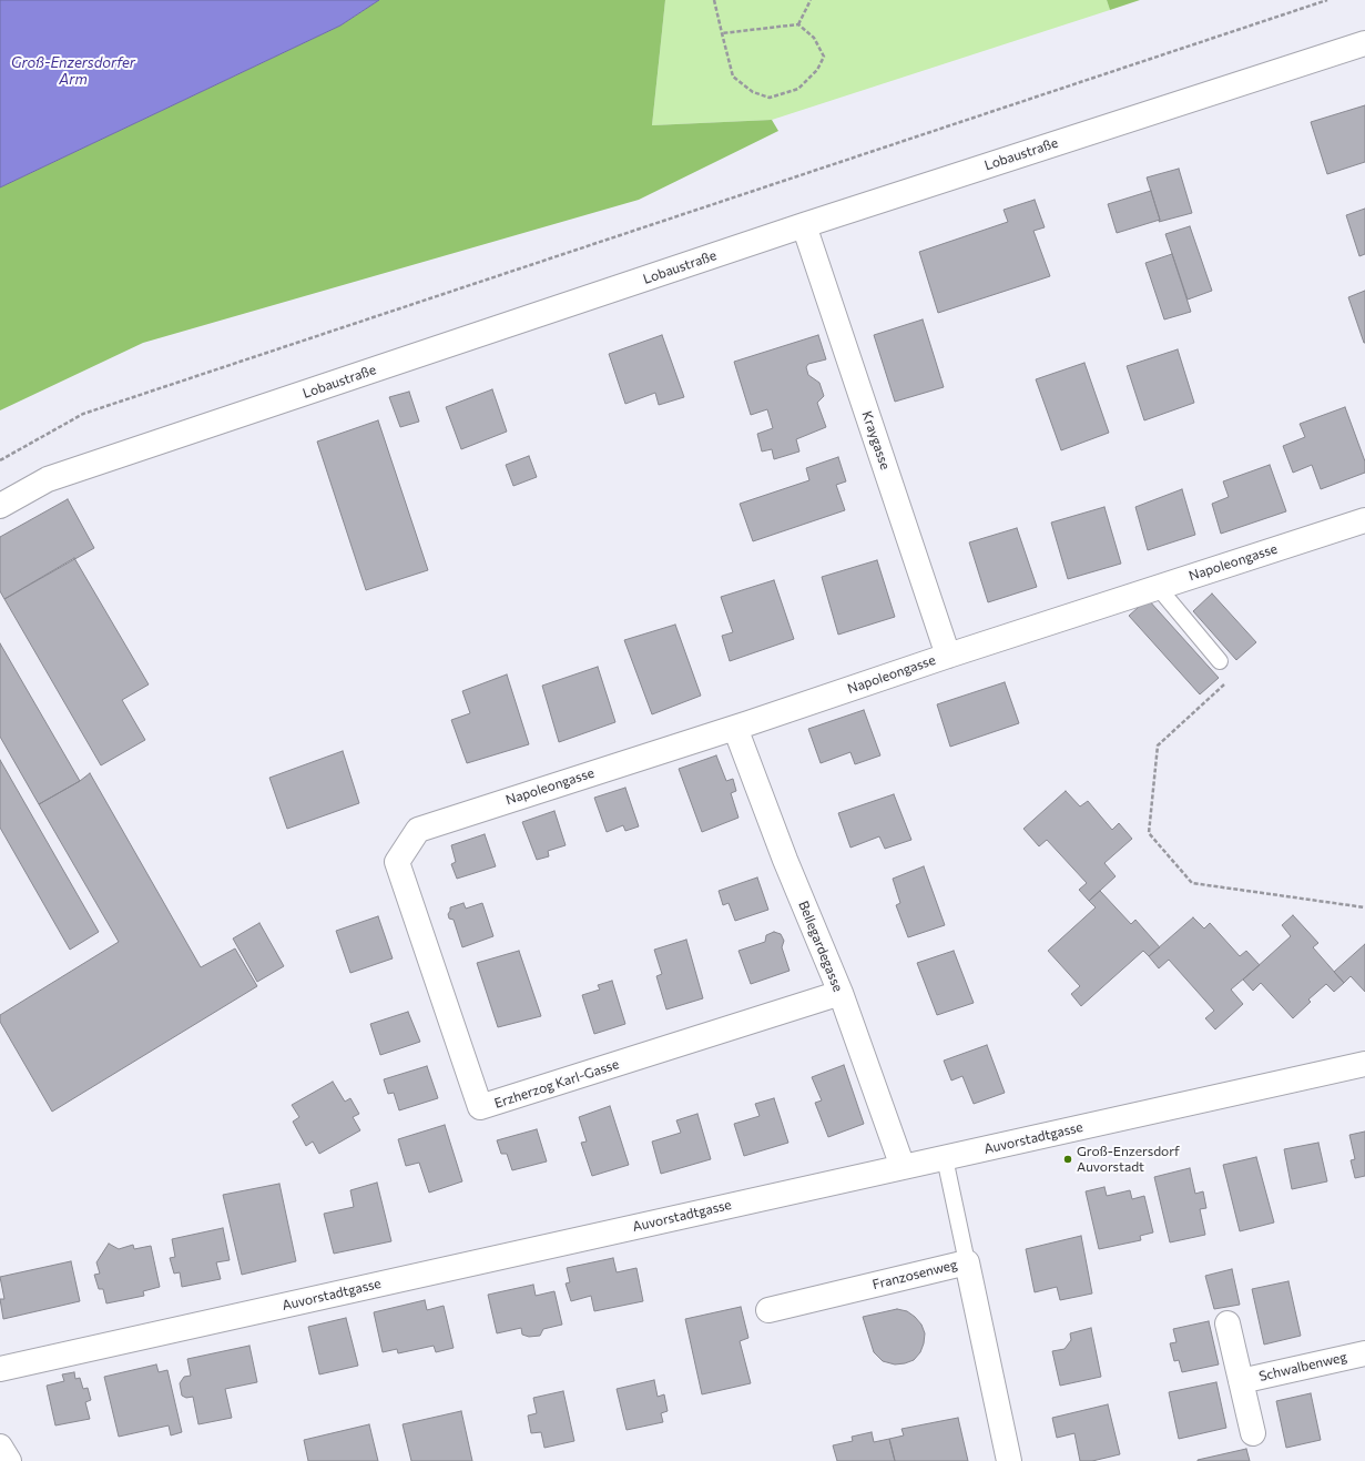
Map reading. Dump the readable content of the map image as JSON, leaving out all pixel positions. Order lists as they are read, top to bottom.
{
  "streets": {
    "street": [
      "Lobaustraße",
      "Kraygasse",
      "Napoleongasse",
      "Bellegardegasse",
      "Erzherzog Karl-Gasse",
      "Auvorstadtgasse",
      "Franzosenweg",
      "Schwalbenweg"
    ]
  },
  "crossings": [
    ["Lobaustraße", "Kraygasse"],
    ["Kraygasse", "Napoleongasse"],
    ["Napoleongasse", "Bellegardegasse"],
    ["Napoleongasse", "Erzherzog Karl-Gasse"],
    ["Bellegardegasse", "Erzherzog Karl-Gasse"],
    ["Bellegardegasse", "Auvorstadtgasse"]
  ],
  "water": ["Groß-Enzersdorfer Arm"],
  "places": ["Groß-Enzersdorf Auvorstadt"]
}
